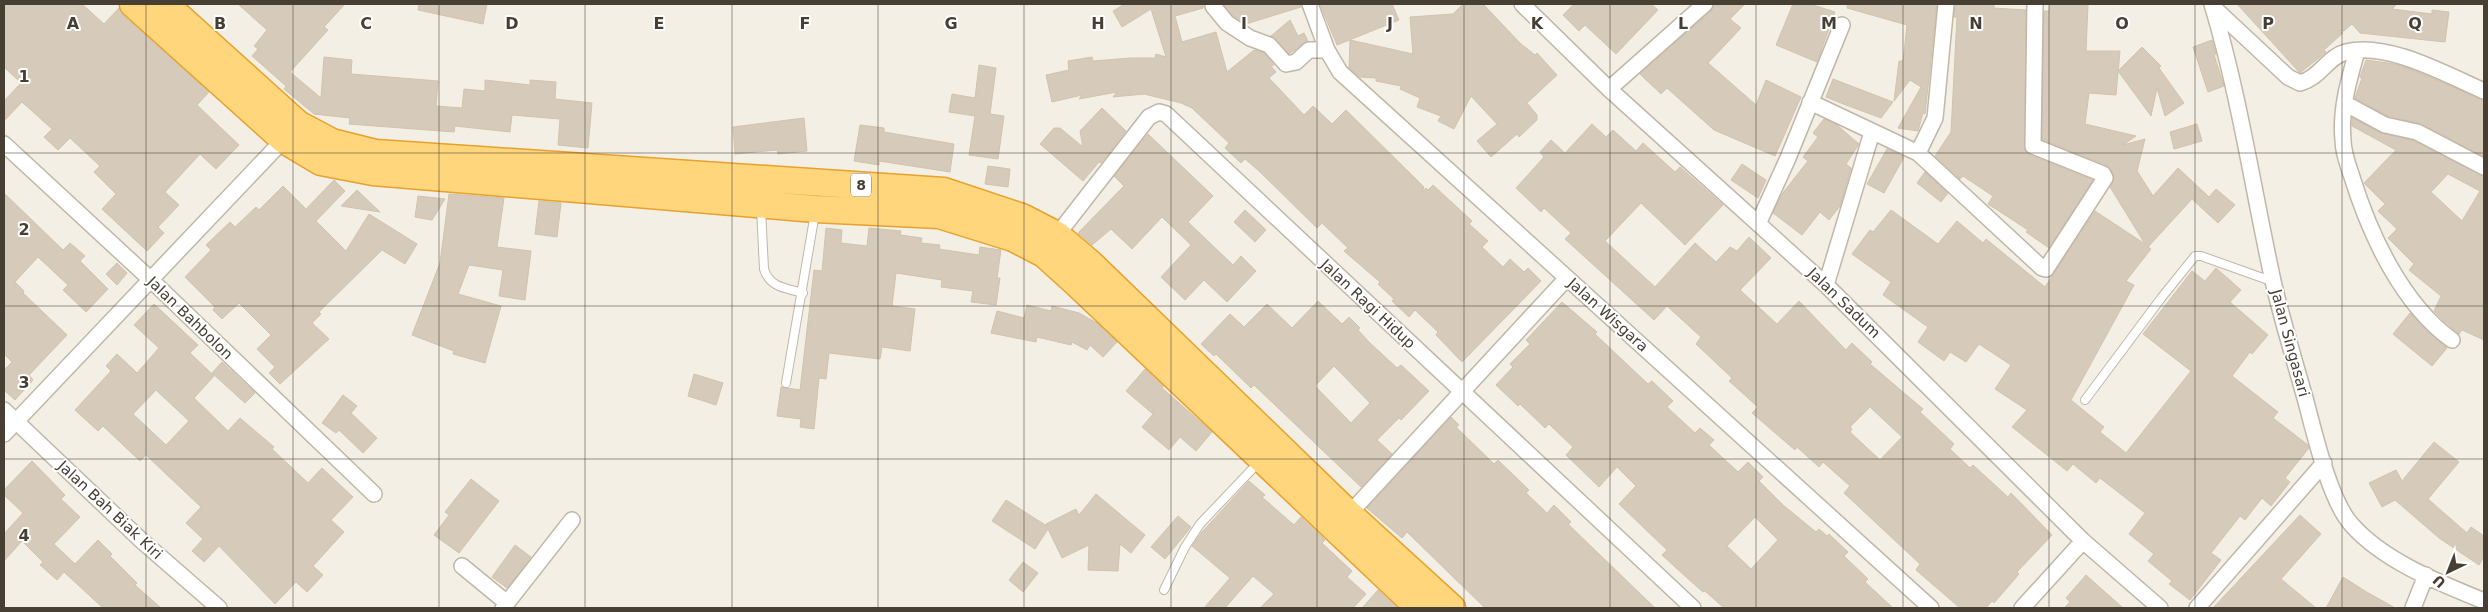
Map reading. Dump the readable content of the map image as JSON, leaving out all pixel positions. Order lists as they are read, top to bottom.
{
  "streets": {
    "highway": ["8"],
    "street": [
      "Jalan Sadum",
      "Jalan Ragi Hidup",
      "Jalan Wisgara",
      "Jalan Bahbolon",
      "Jalan Singasari",
      "Jalan Bah Biak Kiri"
    ]
  },
  "crossings": [
    ["8", "Jalan Ragi Hidup"]
  ],
  "north": "bottom left",
  "grid": {
    "columns": [
      "A",
      "B",
      "C",
      "D",
      "E",
      "F",
      "G",
      "H",
      "I",
      "J",
      "K",
      "L",
      "M",
      "N",
      "O",
      "P",
      "Q"
    ],
    "rows": [
      "1",
      "2",
      "3",
      "4"
    ]
  }
}
